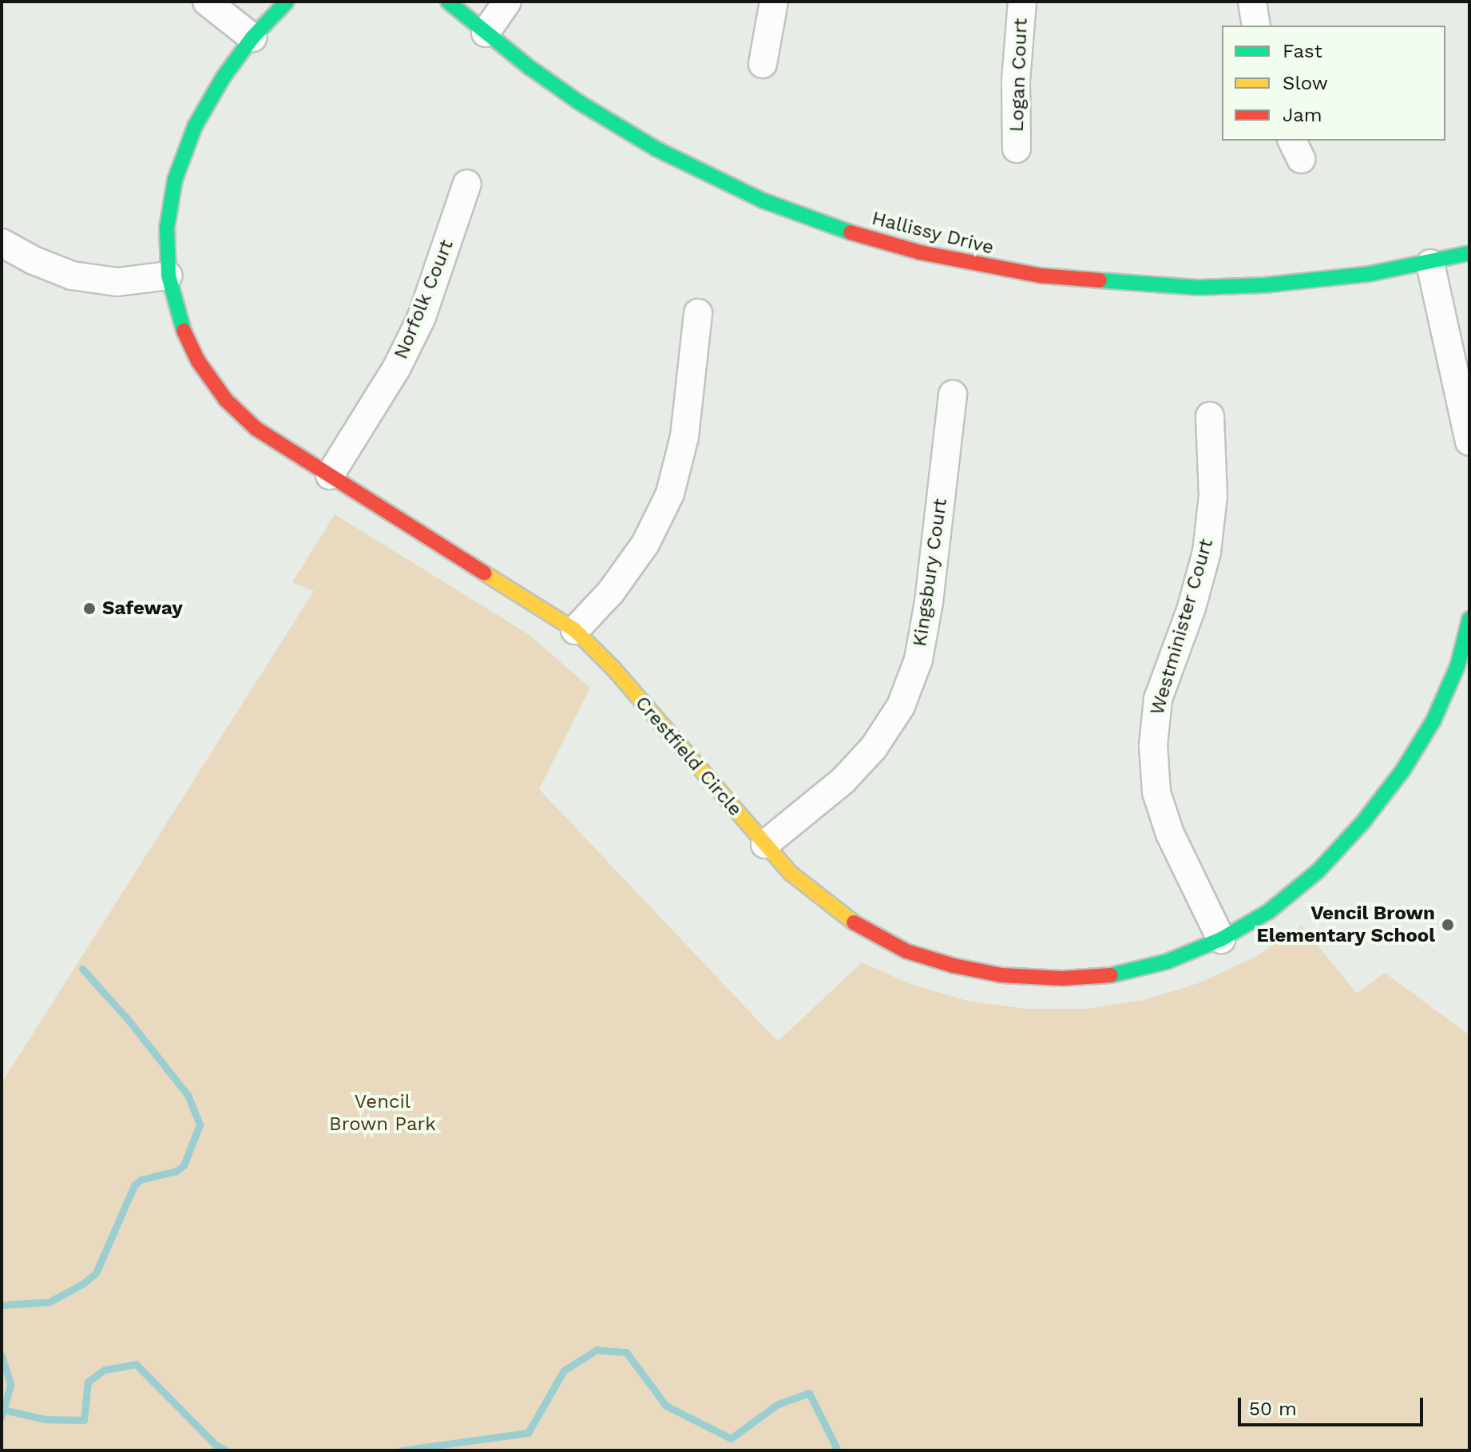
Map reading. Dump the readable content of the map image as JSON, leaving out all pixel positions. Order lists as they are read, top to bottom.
{
  "streets": {
    "street": [
      "Logan Court",
      "Hallissy Drive",
      "Norfolk Court",
      "Kingsbury Court",
      "Westminister Court",
      "Crestfield Circle"
    ]
  },
  "crossings": [
    ["Norfolk Court", "Crestfield Circle"],
    ["Kingsbury Court", "Crestfield Circle"],
    ["Westminister Court", "Crestfield Circle"]
  ],
  "parks": ["Vencil Brown Park"],
  "places": ["Safeway", "Vencil Brown Elementary School"],
  "legend": ["Fast", "Slow", "Jam"],
  "scale_bar": "50 m"
}
